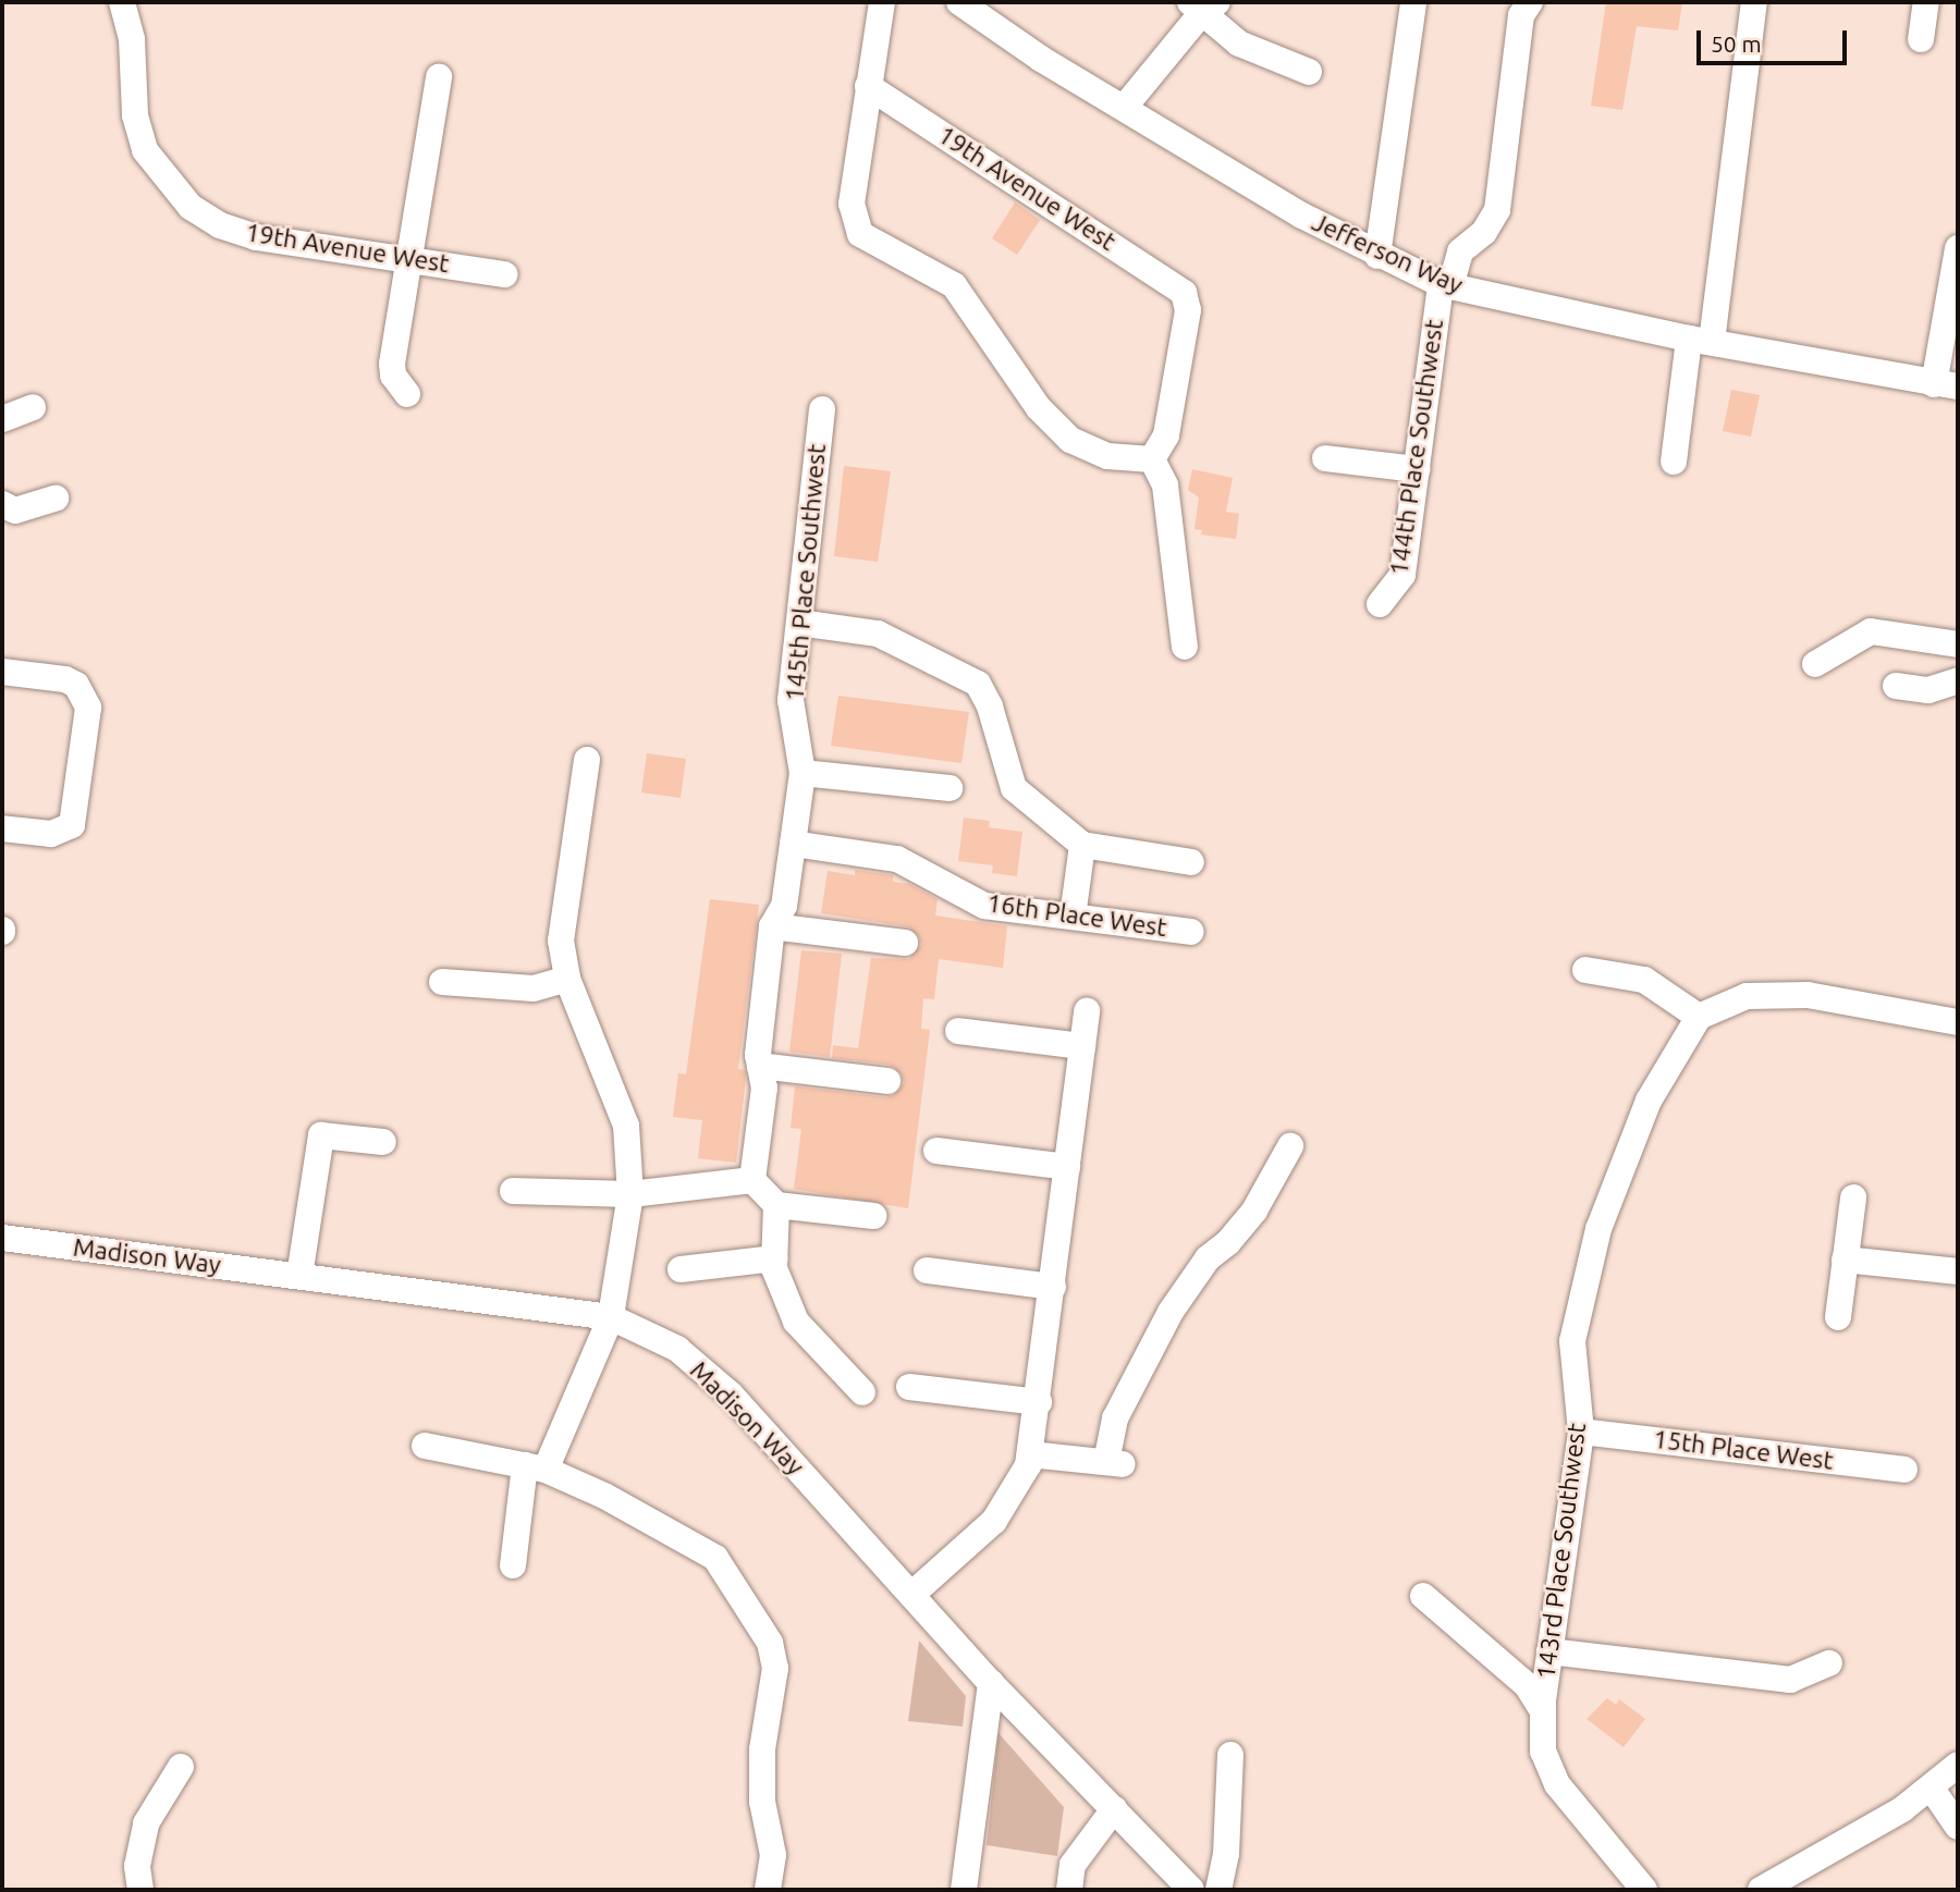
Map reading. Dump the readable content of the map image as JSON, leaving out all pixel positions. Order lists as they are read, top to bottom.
{
  "streets": {
    "street": [
      "19th Avenue West",
      "Jefferson Way",
      "144th Place Southwest",
      "145th Place Southwest",
      "16th Place West",
      "Madison Way",
      "15th Place West",
      "143rd Place Southwest"
    ]
  },
  "crossings": [
    ["Jefferson Way", "144th Place Southwest"],
    ["145th Place Southwest", "16th Place West"],
    ["15th Place West", "143rd Place Southwest"]
  ],
  "scale_bar": "50 m"
}
